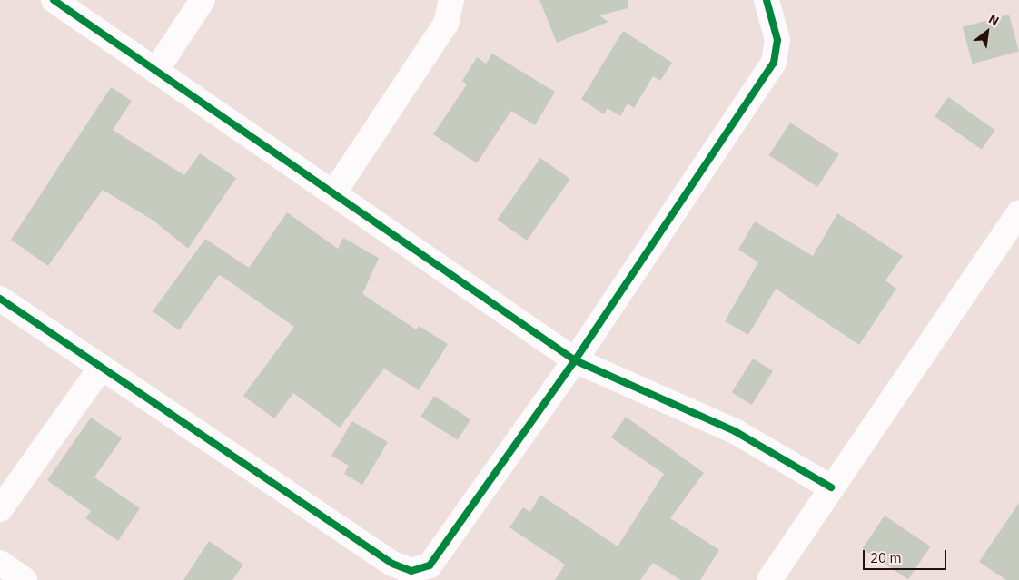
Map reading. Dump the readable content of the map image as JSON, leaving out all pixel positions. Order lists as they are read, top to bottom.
{
  "scale_bar": "20 m",
  "north": "top right"
}
